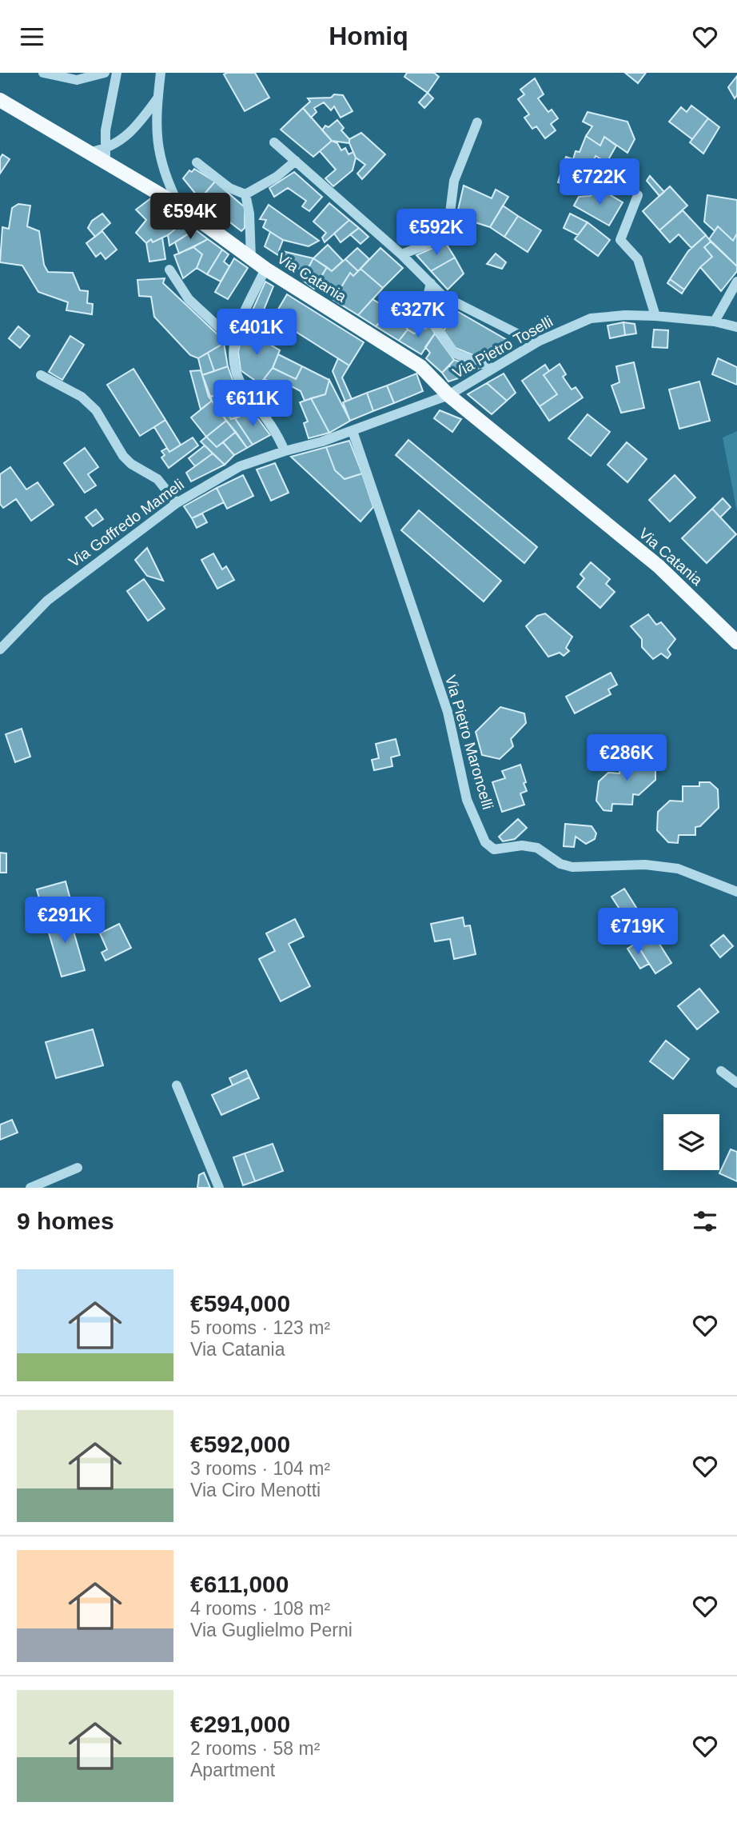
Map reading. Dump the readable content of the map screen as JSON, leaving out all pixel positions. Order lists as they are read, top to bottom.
{
  "streets": {
    "main road": ["Via Catania"],
    "street": ["Via Pietro Toselli", "Via Goffredo Mameli", "Via Pietro Maroncelli"]
  },
  "crossings": [
    ["Via Catania", "Via Pietro Toselli"],
    ["Via Catania", "Via Goffredo Mameli"],
    ["Via Pietro Toselli", "Via Goffredo Mameli"],
    ["Via Goffredo Mameli", "Via Pietro Maroncelli"]
  ],
  "page": {
    "header": "Homiq",
    "price": [
      "€722K",
      "€594K",
      "€592K",
      "€327K",
      "€401K",
      "€611K",
      "€286K",
      "€291K",
      "€719K"
    ],
    "heading": "9 homes",
    "list": [
      {
        "name": "€594,000",
        "note": "5 rooms · 123 m² · Via Catania"
      },
      {
        "name": "€592,000",
        "note": "3 rooms · 104 m² · Via Ciro Menotti"
      },
      {
        "name": "€611,000",
        "note": "4 rooms · 108 m² · Via Guglielmo Perni"
      },
      {
        "name": "€291,000",
        "note": "2 rooms · 58 m² · Apartment"
      }
    ]
  }
}
